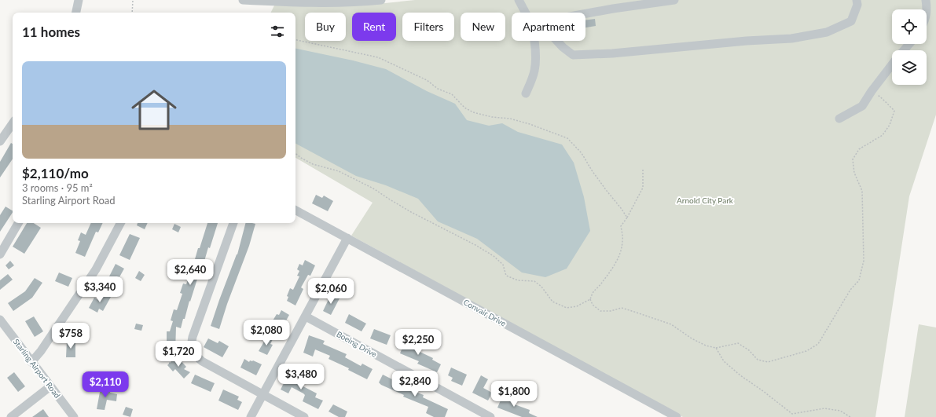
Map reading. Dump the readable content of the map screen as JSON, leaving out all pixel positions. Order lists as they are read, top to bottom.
{
  "streets": {
    "street": ["Convair Drive", "Boeing Drive", "Starling Airport Road"]
  },
  "parks": ["Arnold City Park"],
  "page": {
    "chip": [
      "Buy",
      "Rent",
      "Filters",
      "New",
      "Apartment"
    ],
    "heading": "11 homes",
    "list": [
      {
        "name": "$2,110/mo",
        "note": "3 rooms · 95 m² · Starling Airport Road"
      }
    ],
    "price": [
      "$2,640",
      "$3,340",
      "$2,060",
      "$2,080",
      "$758",
      "$2,250",
      "$1,720",
      "$3,480",
      "$2,840",
      "$2,110",
      "$1,800"
    ]
  }
}
